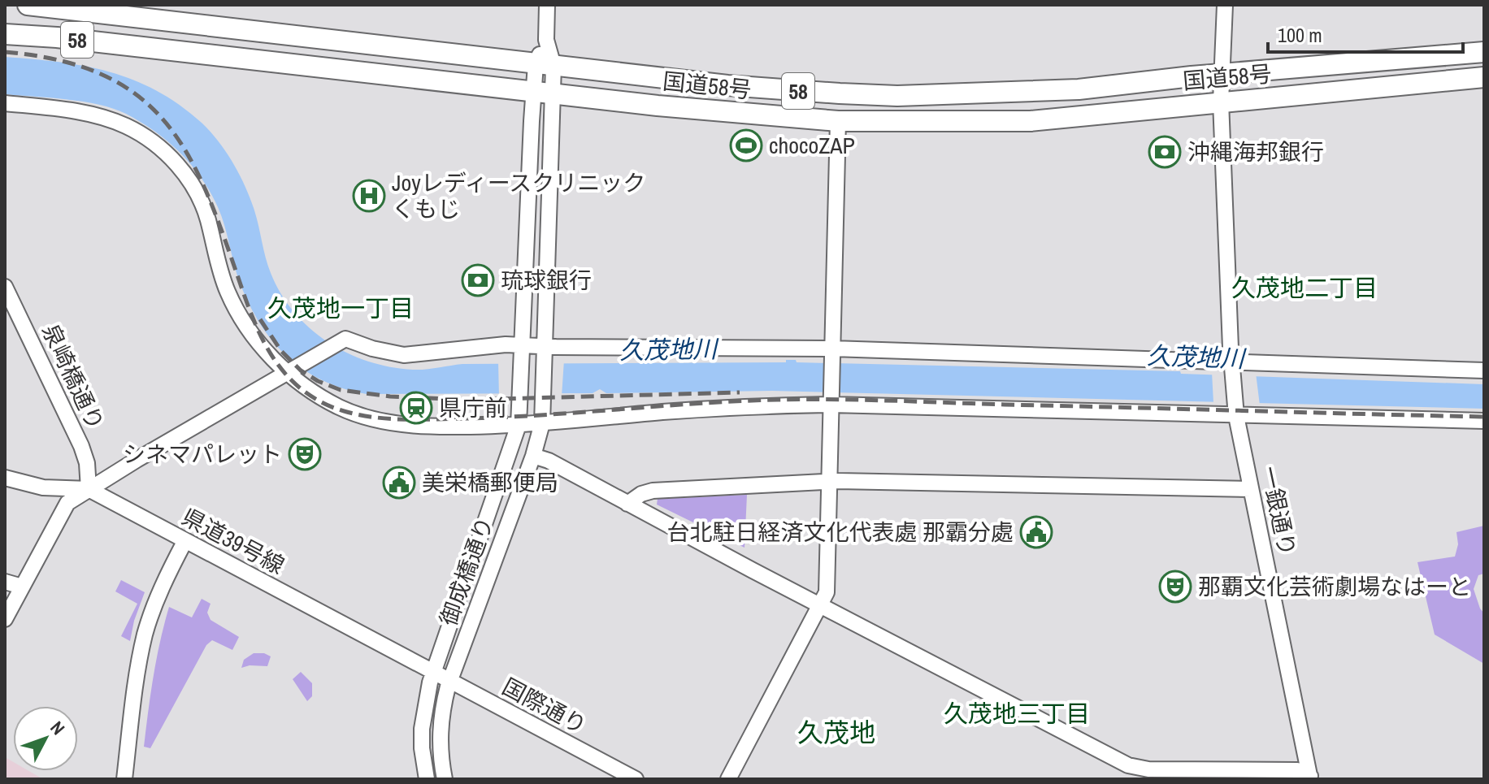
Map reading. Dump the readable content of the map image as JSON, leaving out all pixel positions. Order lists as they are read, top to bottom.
{
  "streets": {
    "highway": ["58", "国道58号"],
    "street": [
      "泉崎橋通り",
      "一銀通り",
      "県道39号線",
      "御成橋通り",
      "国際通り"
    ]
  },
  "crossings": [
    ["国道58号", "一銀通り"],
    ["泉崎橋通り", "県道39号線"],
    ["県道39号線", "御成橋通り"],
    ["県道39号線", "国際通り"],
    ["御成橋通り", "国際通り"]
  ],
  "districts": [
    "久茂地二丁目",
    "久茂地一丁目",
    "久茂地三丁目",
    "久茂地"
  ],
  "water": ["久茂地川"],
  "places": {
    "sports": ["chocoZAP"],
    "bank": ["沖縄海邦銀行", "琉球銀行"],
    "hospital": ["Joyレディースクリニック くもじ"],
    "station": ["県庁前"],
    "theatre": ["シネマパレット", "那覇文化芸術劇場なはーと"],
    "public building": ["美栄橋郵便局", "台北駐日経済文化代表處 那霸分處"]
  },
  "scale_bar": "100 m",
  "north": "top right"
}
